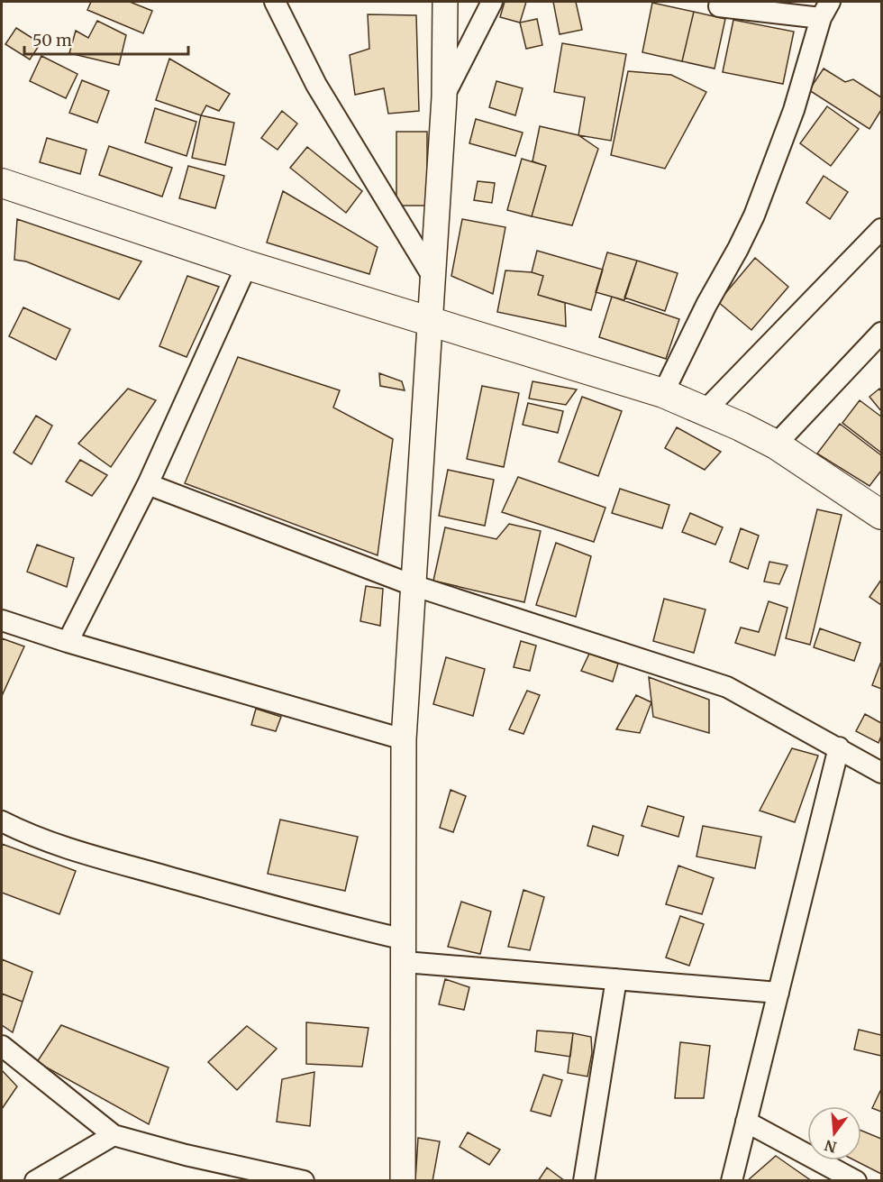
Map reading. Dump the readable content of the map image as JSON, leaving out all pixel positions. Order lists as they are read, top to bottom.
{
  "scale_bar": "50 m",
  "north": "bottom"
}
